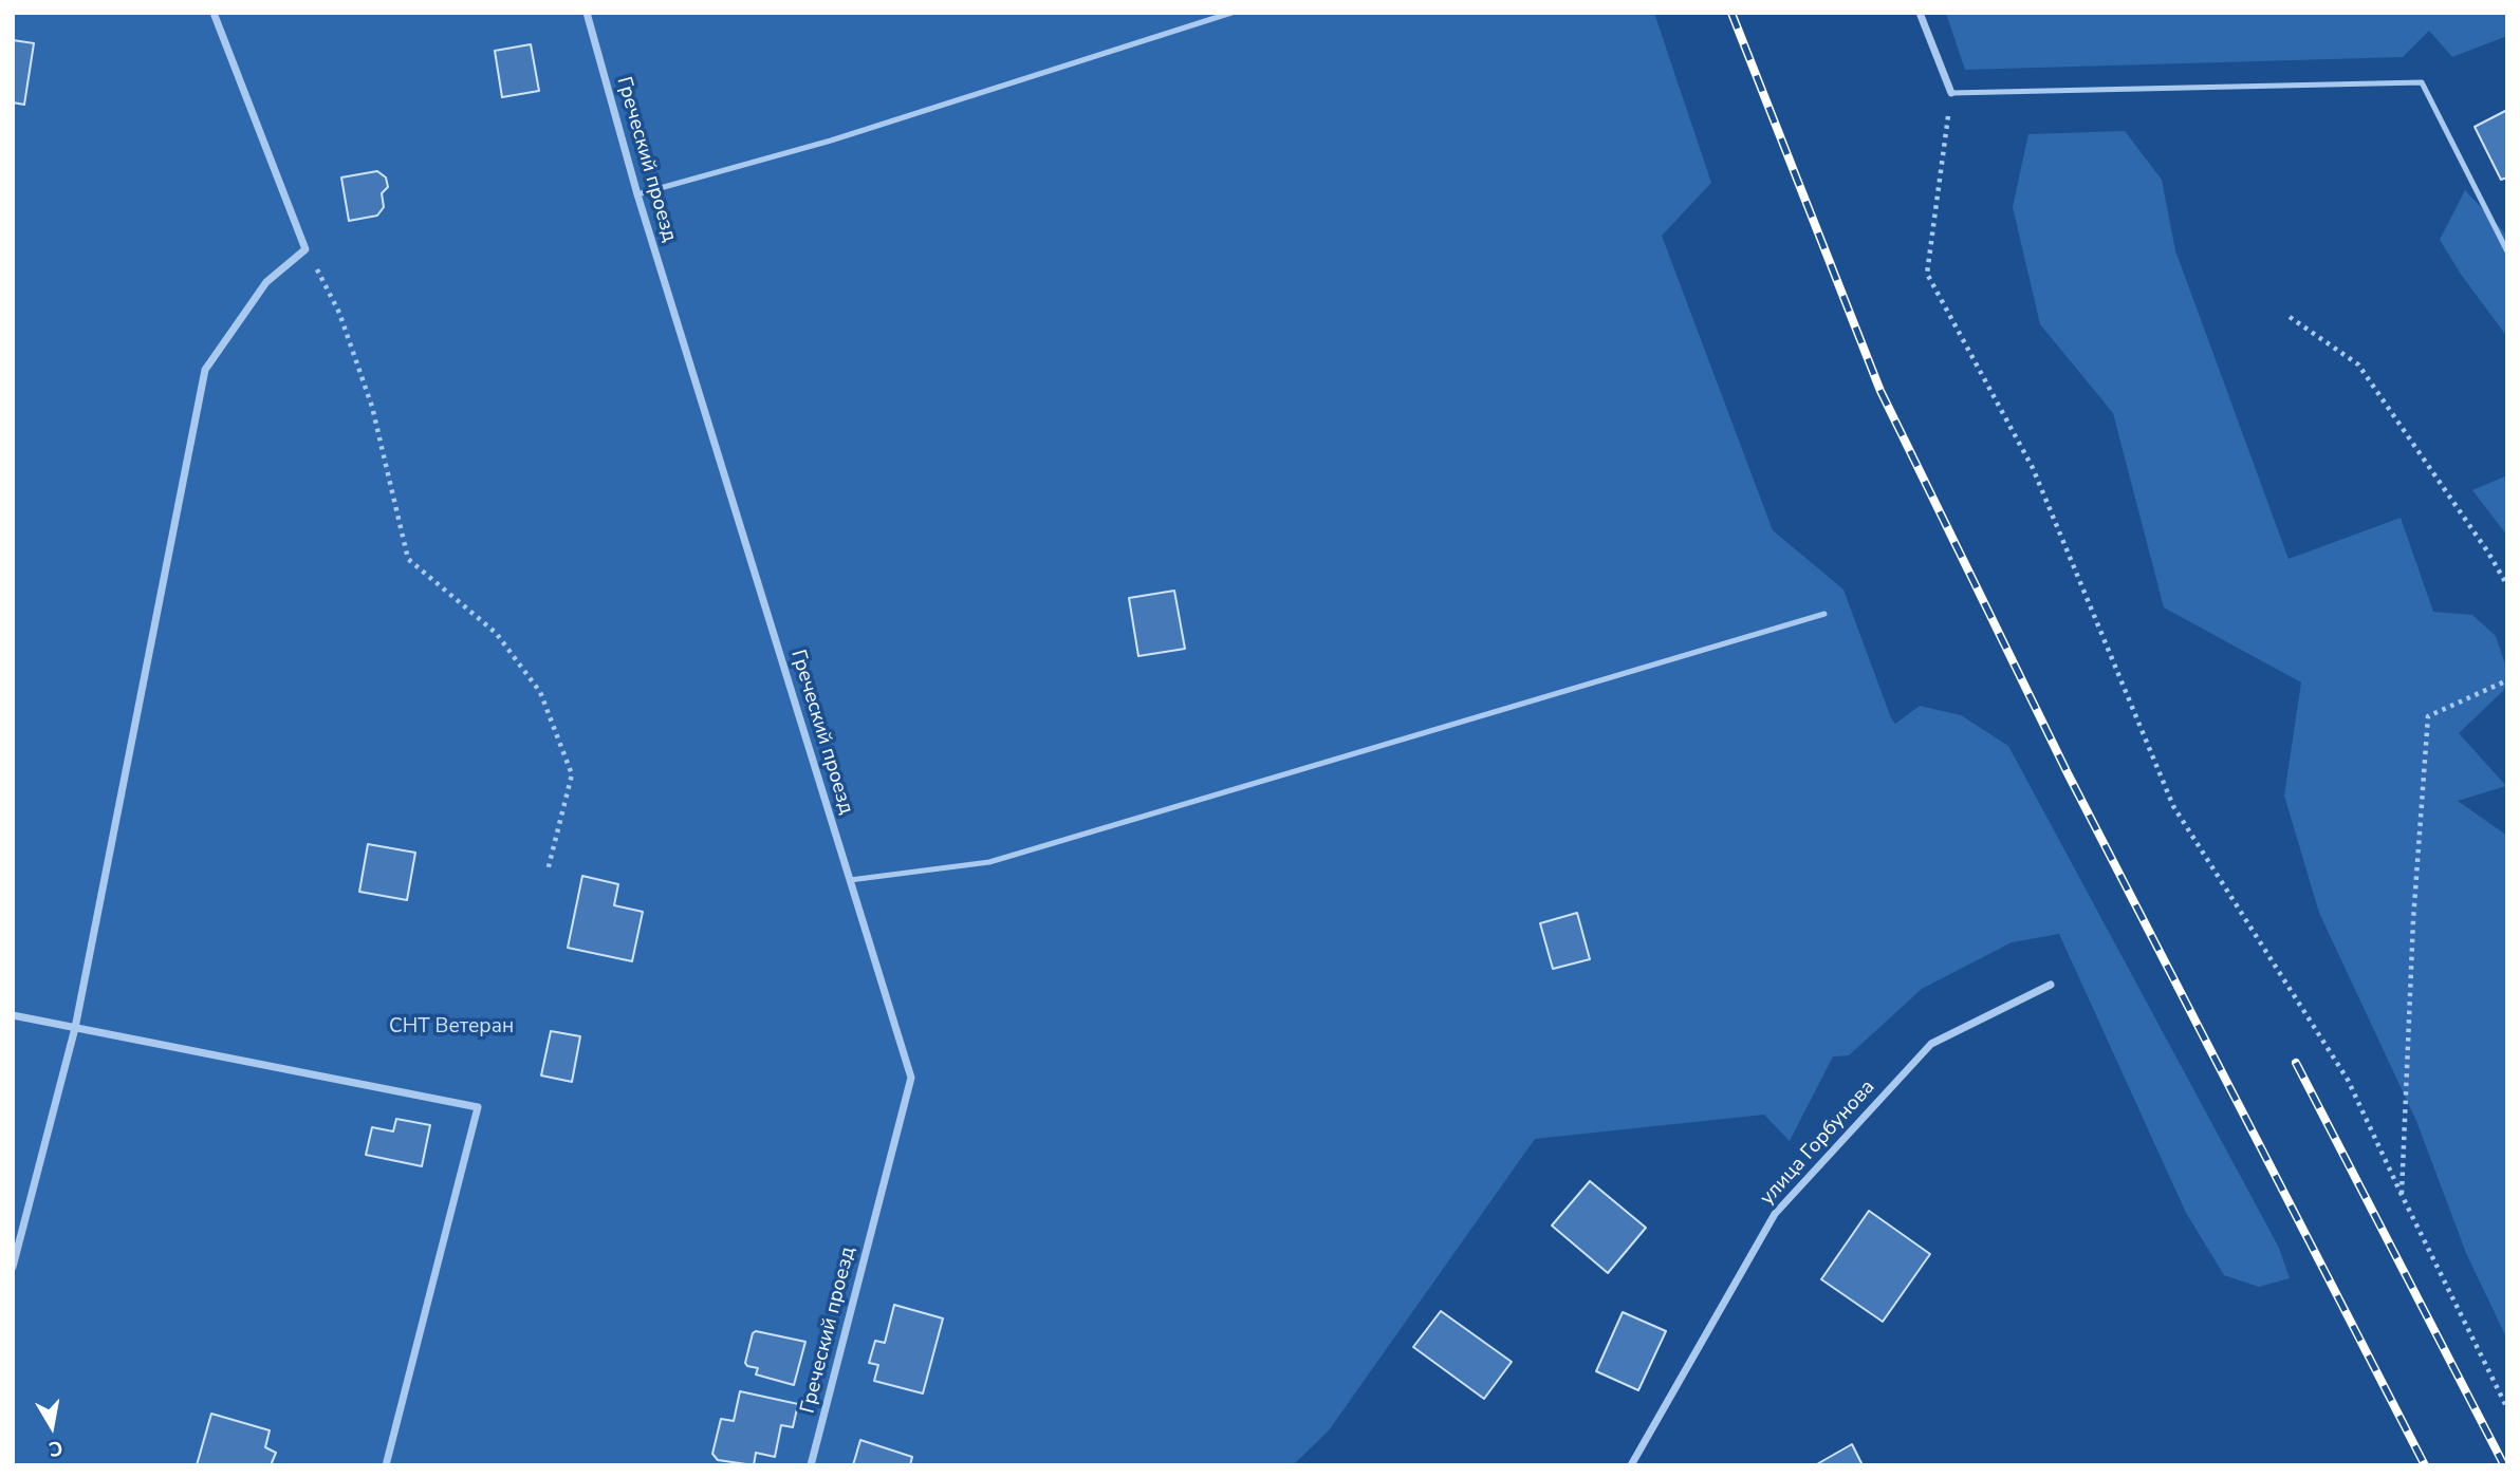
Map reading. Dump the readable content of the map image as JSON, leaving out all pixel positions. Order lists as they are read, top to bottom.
{
  "streets": {
    "street": ["Греческий проезд", "улица Горбунова"]
  },
  "parks": ["СНТ Ветеран"],
  "north": "bottom"
}
